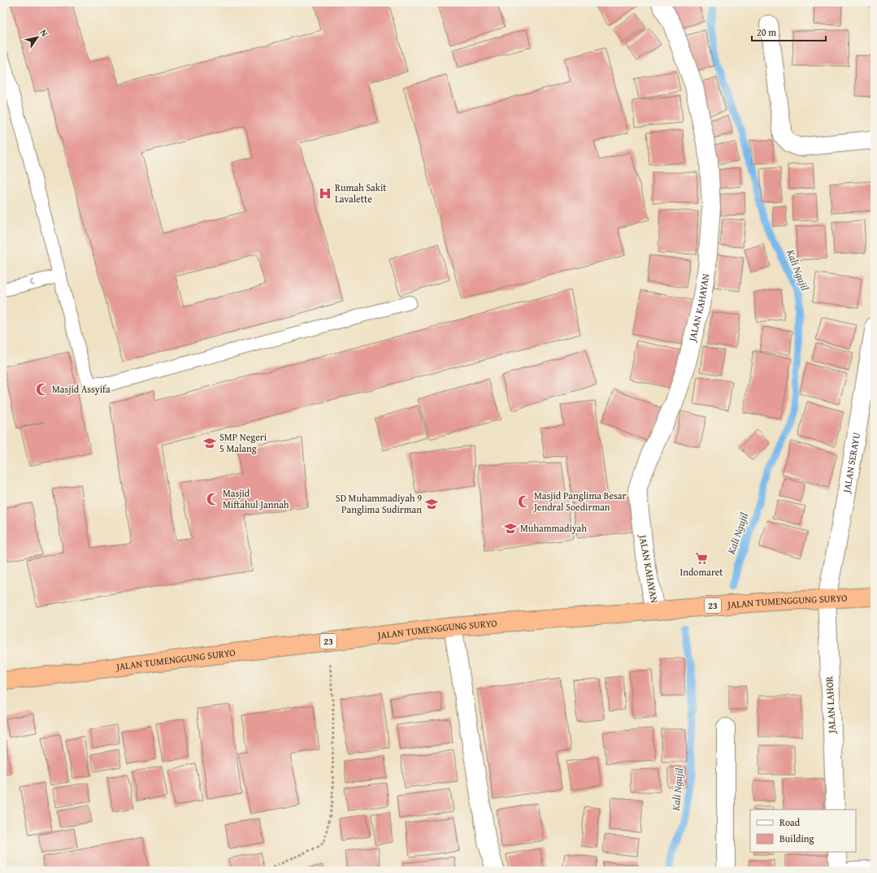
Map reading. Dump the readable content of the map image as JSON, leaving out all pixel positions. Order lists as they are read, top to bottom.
{
  "streets": {
    "highway": ["JALAN TUMENGGUNG SURYO", "23"],
    "street": ["JALAN KAHAYAN", "JALAN SERAYU", "JALAN LAHOR"]
  },
  "crossings": [
    ["JALAN KAHAYAN", "JALAN TUMENGGUNG SURYO"],
    ["JALAN SERAYU", "JALAN TUMENGGUNG SURYO"],
    ["JALAN SERAYU", "JALAN LAHOR"],
    ["JALAN TUMENGGUNG SURYO", "JALAN LAHOR"]
  ],
  "water": ["Kali Ngujil"],
  "places": {
    "hospital": ["Rumah Sakit Lavalette"],
    "mosque": ["Masjid Assyifa", "Masjid Miftahul Jannah", "Masjid Panglima Besar Jendral Soedirman"],
    "school or university": ["SMP Negeri 5 Malang", "SD Muhammadiyah 9 Panglima Sudirman", "Muhammadiyah"],
    "supermarket": ["Indomaret"]
  },
  "legend": ["Road", "Building"],
  "scale_bar": "20 m",
  "north": "top right"
}
